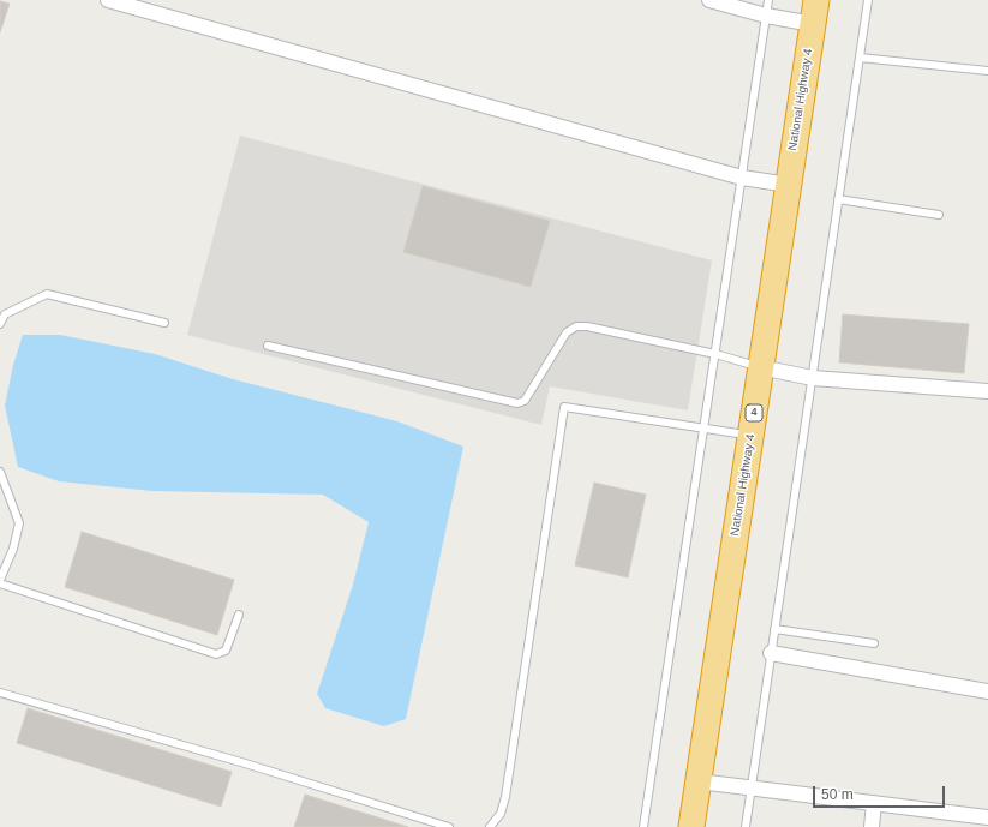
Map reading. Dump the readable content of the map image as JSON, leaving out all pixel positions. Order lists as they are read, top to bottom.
{
  "streets": {
    "highway": ["National Highway 4", "4"]
  },
  "scale_bar": "50 m"
}
